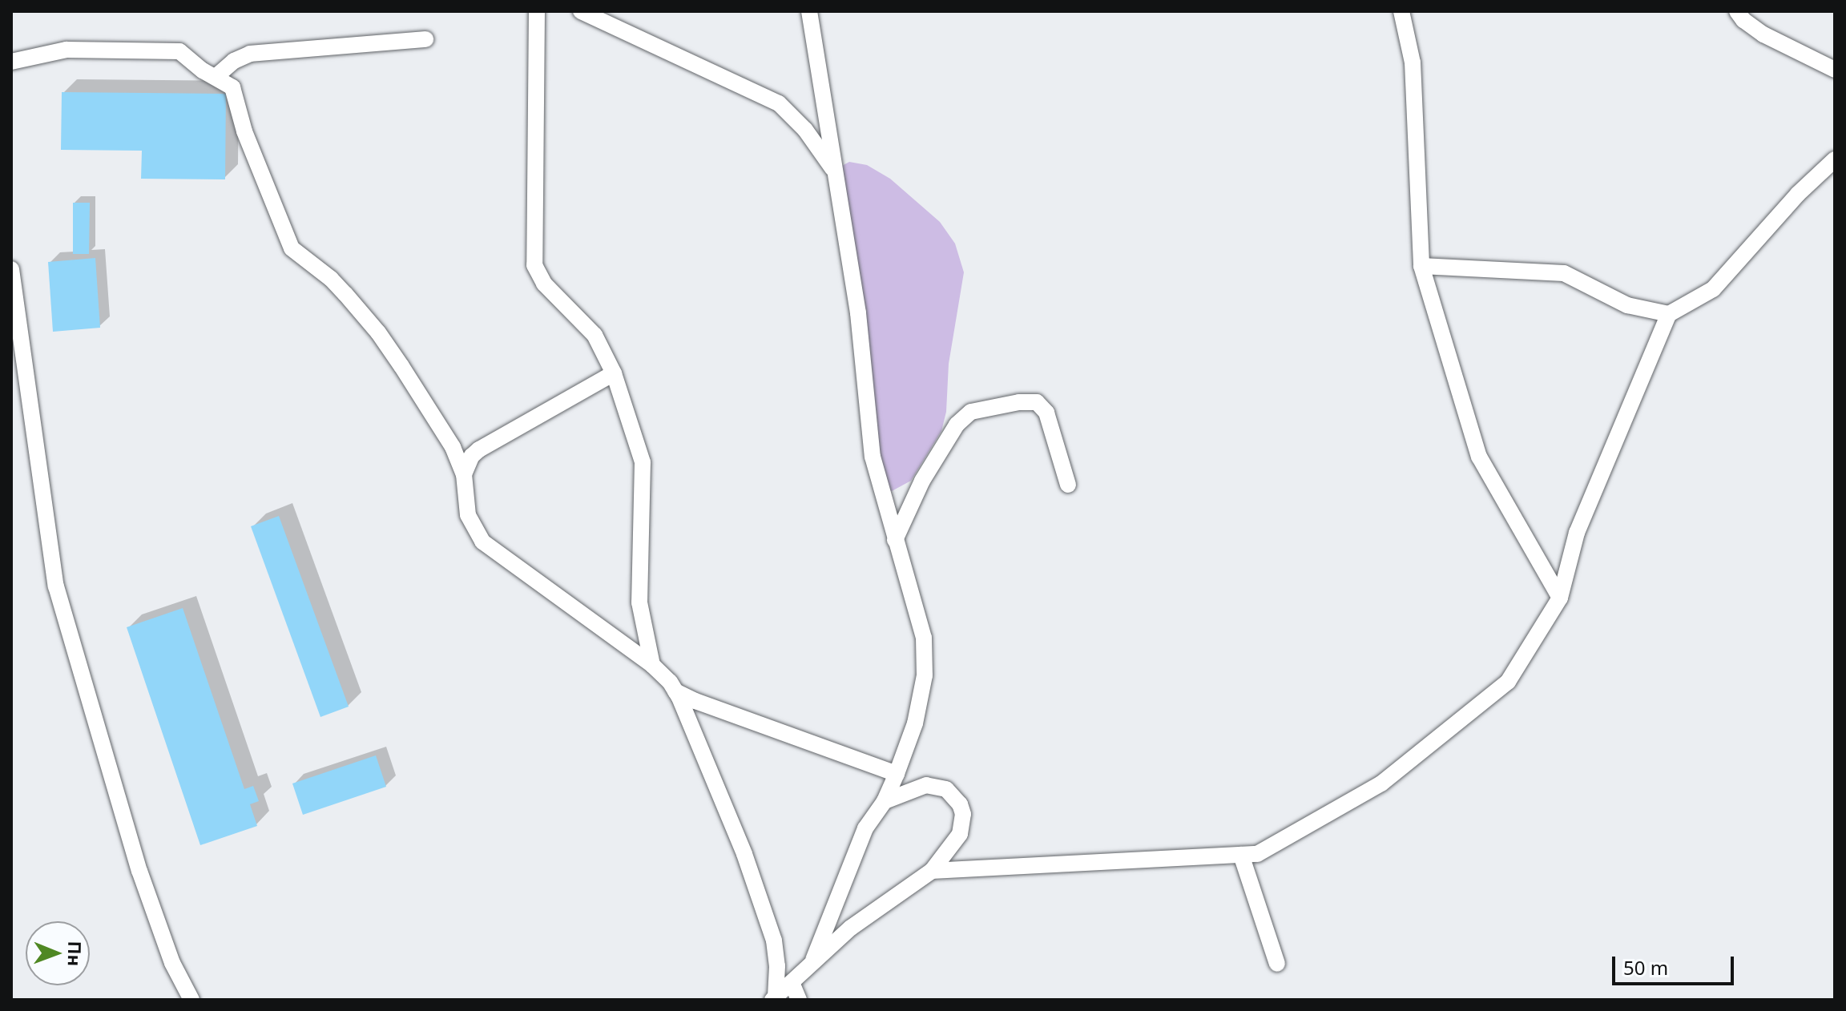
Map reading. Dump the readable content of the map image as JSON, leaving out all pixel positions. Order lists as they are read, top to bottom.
{
  "scale_bar": "50 m",
  "north": "right"
}
